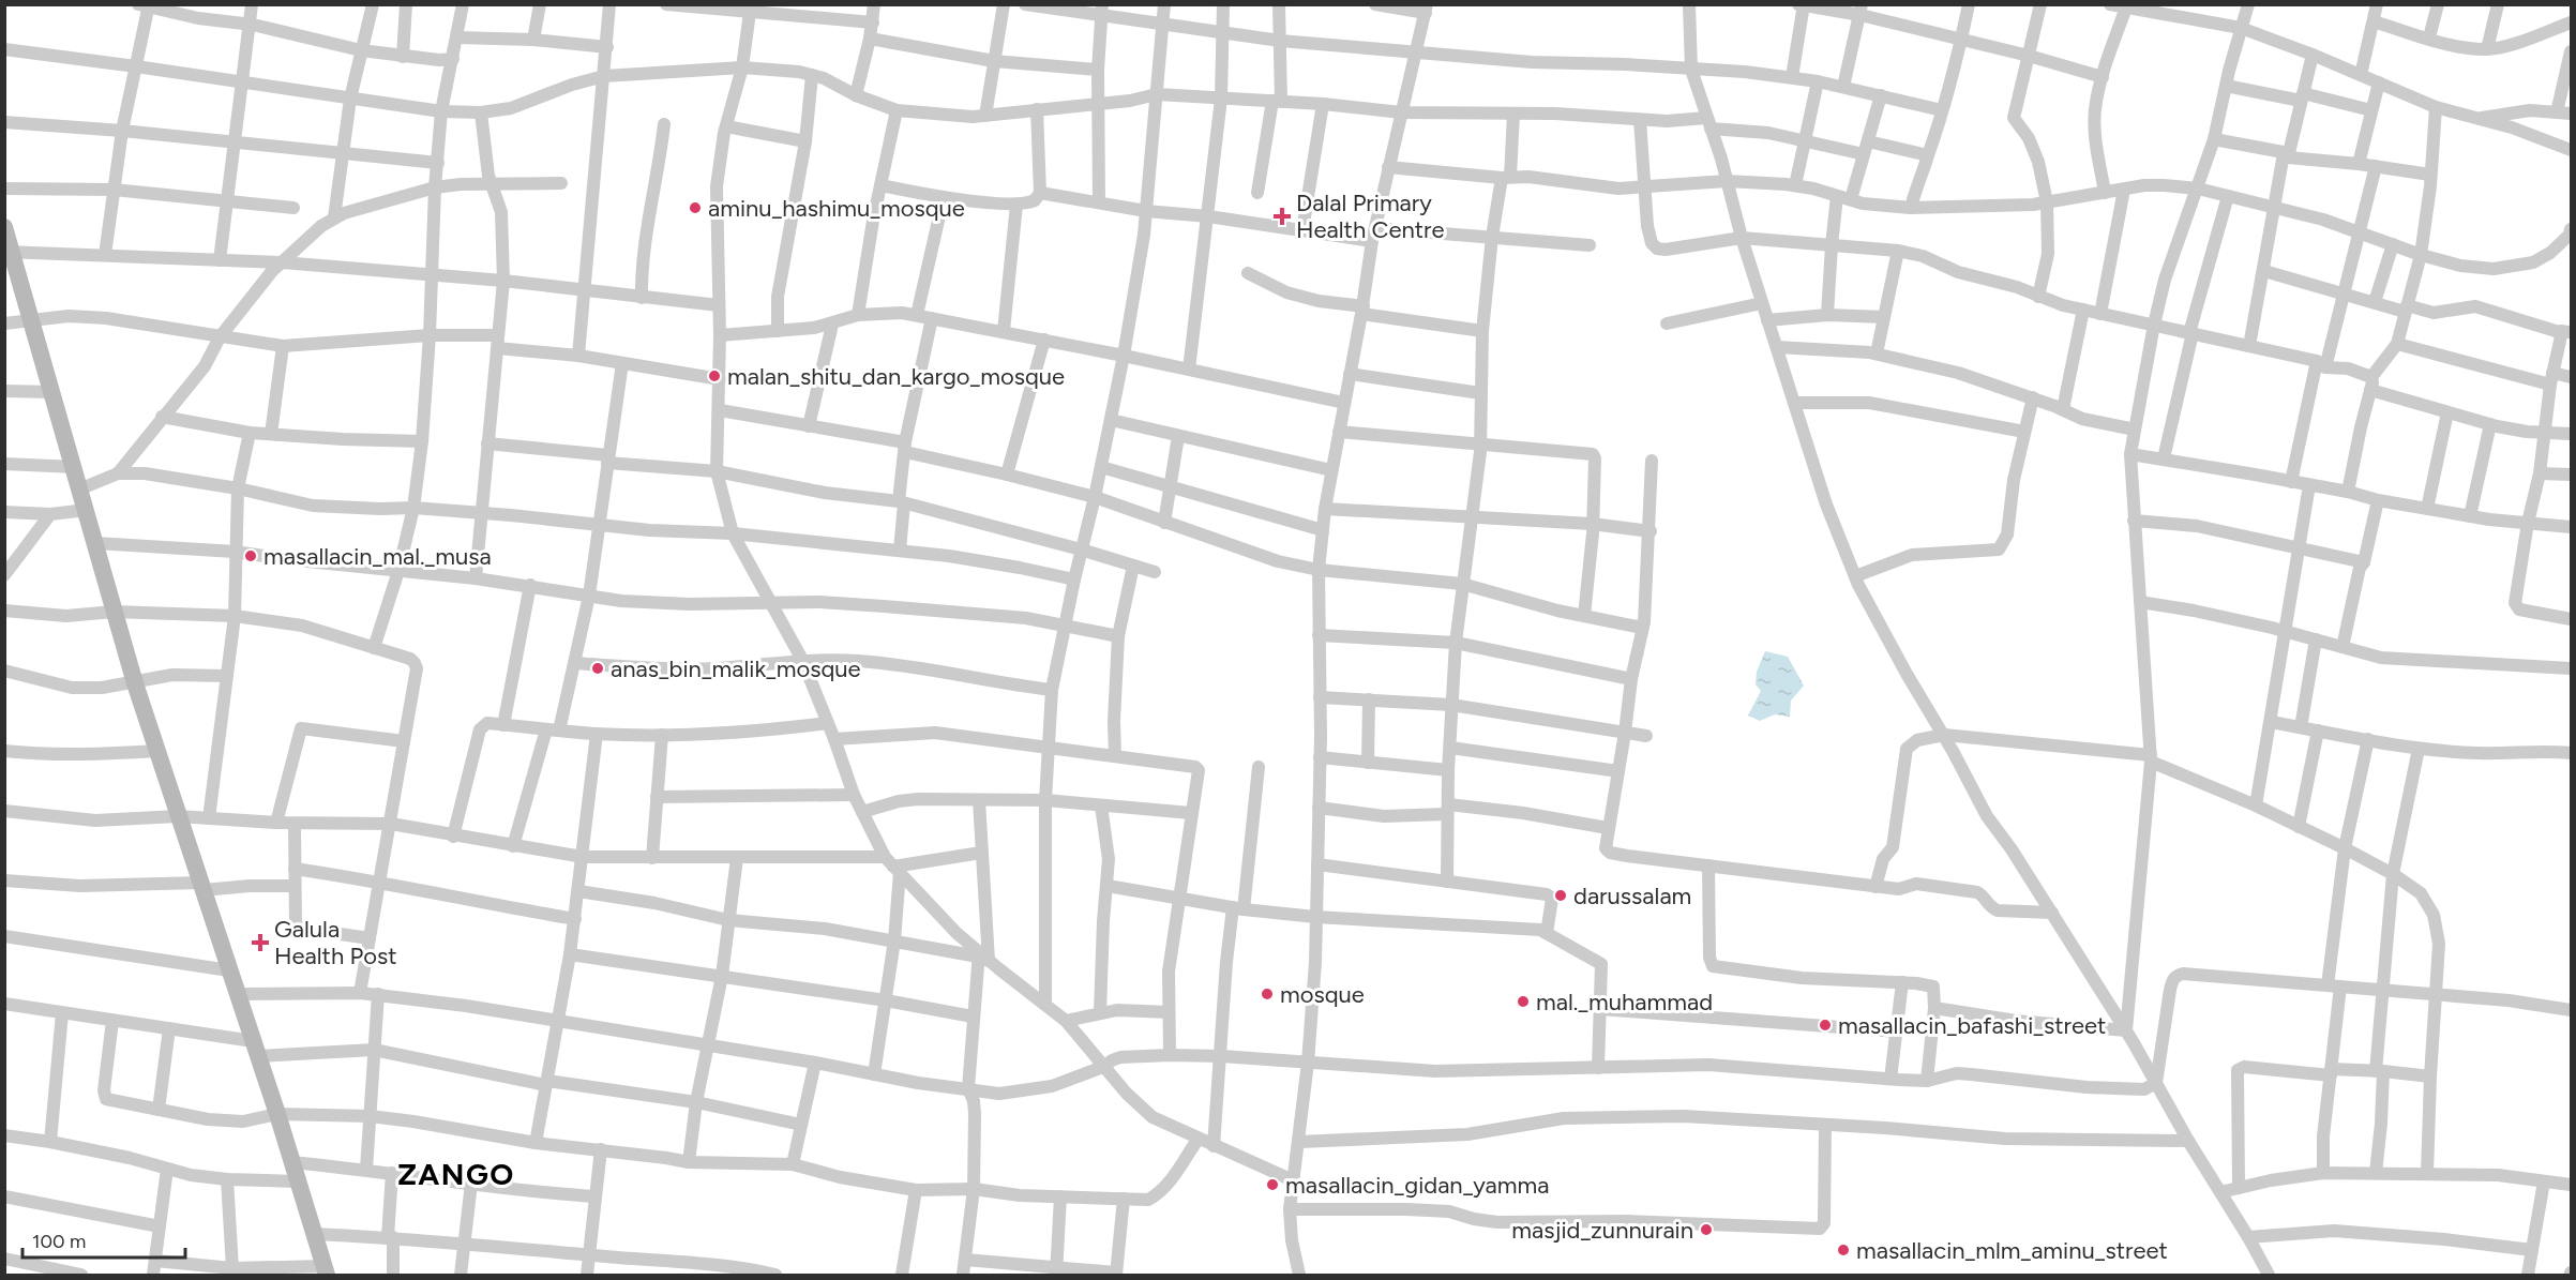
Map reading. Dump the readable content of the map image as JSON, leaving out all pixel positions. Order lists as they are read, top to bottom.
{
  "districts": ["ZANGO"],
  "places": {
    "other": [
      "aminu_hashimu_mosque",
      "malan_shitu_dan_kargo_mosque",
      "masallacin_mal._musa",
      "anas_bin_malik_mosque",
      "darussalam",
      "mosque",
      "mal._muhammad",
      "masallacin_bafashi_street",
      "masallacin_gidan_yamma",
      "masjid_zunnurain",
      "masallacin_mlm_aminu_street"
    ],
    "health": ["Dalal Primary Health Centre", "Galula Health Post"]
  },
  "scale_bar": "100 m"
}
